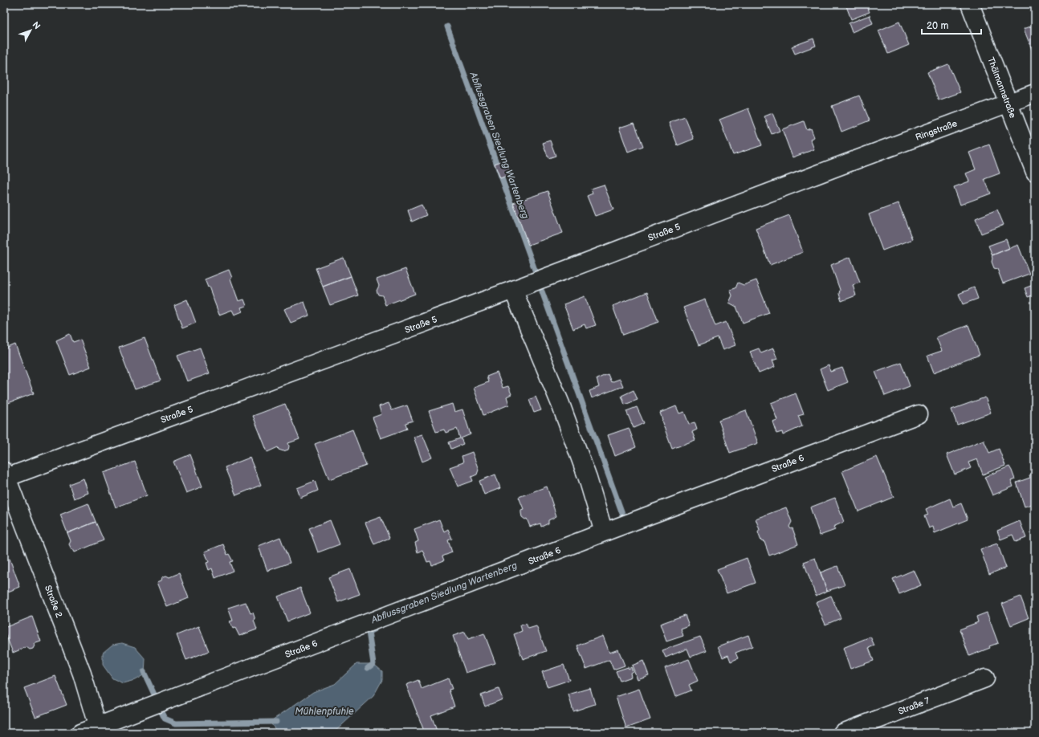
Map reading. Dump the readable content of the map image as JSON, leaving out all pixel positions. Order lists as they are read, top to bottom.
{
  "streets": {
    "street": [
      "Thälmannstraße",
      "Ringstraße",
      "Straße 5",
      "Straße 6",
      "Straße 2",
      "Straße 7"
    ]
  },
  "crossings": [
    ["Thälmannstraße", "Ringstraße"],
    ["Ringstraße", "Straße 5"],
    ["Straße 5", "Straße 2"],
    ["Straße 6", "Straße 2"]
  ],
  "water": ["Abflussgraben Siedlung Wartenberg", "Mühlenpfuhle"],
  "scale_bar": "20 m",
  "north": "top right"
}
